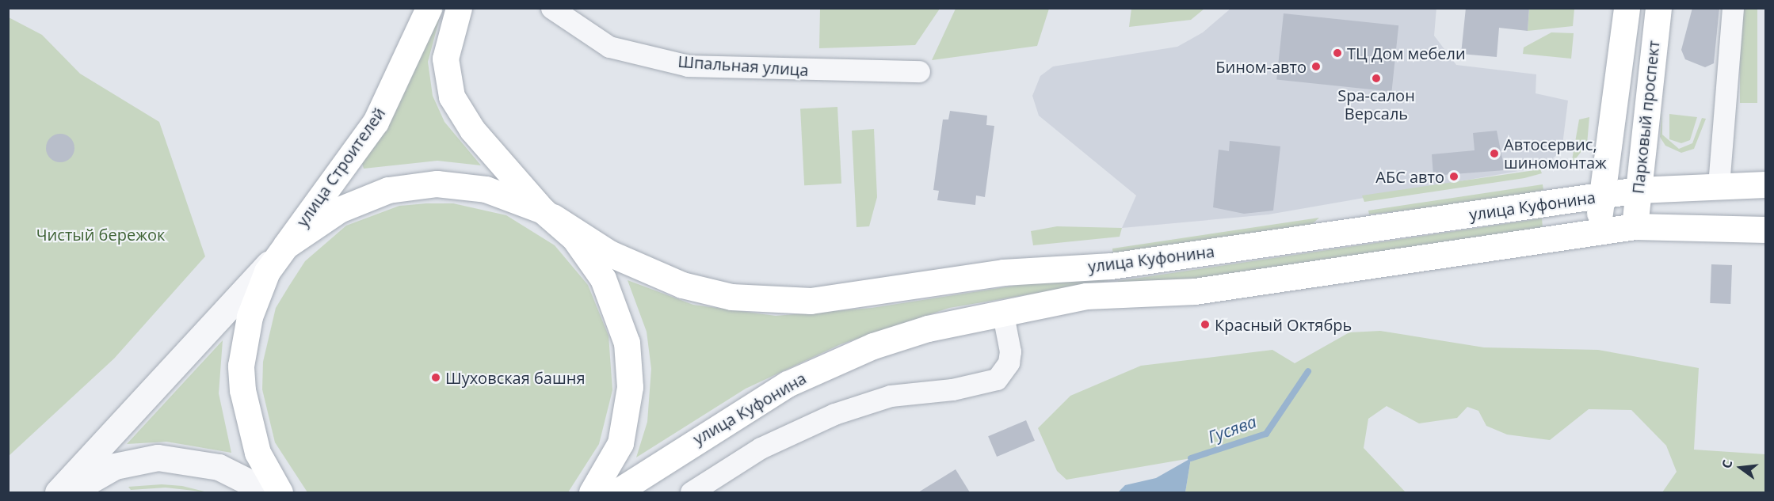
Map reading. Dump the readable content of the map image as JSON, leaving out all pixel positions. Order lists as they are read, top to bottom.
{
  "streets": {
    "main road": ["Парковый проспект", "улица Строителей", "улица Куфонина"],
    "street": ["Шпальная улица"]
  },
  "crossings": [
    ["Парковый проспект", "улица Куфонина"]
  ],
  "water": ["Гусява"],
  "parks": ["Чистый бережок"],
  "places": [
    "ТЦ Дом мебели",
    "Бином-авто",
    "Spa-салон Версаль",
    "Автосервис, шиномонтаж",
    "АБС авто",
    "Красный Октябрь",
    "Шуховская башня"
  ],
  "north": "left"
}
